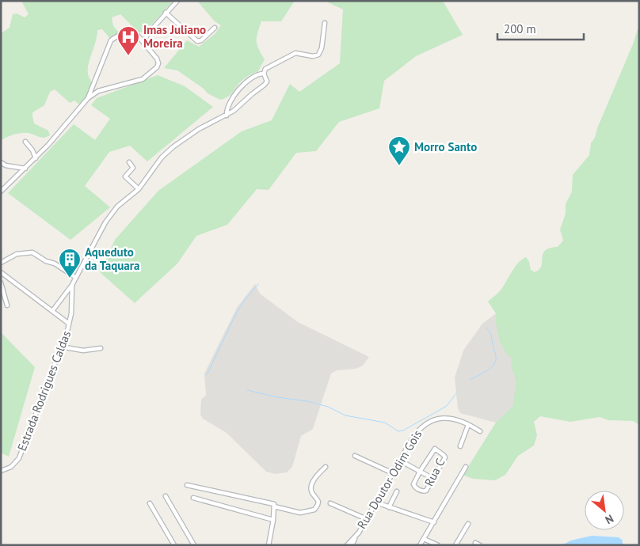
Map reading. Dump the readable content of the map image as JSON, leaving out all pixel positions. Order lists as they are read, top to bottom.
{
  "streets": {
    "street": ["Estrada Rodrigues Caldas", "Rua C", "Rua Doutor Odim Gois"]
  },
  "places": {
    "hospital": ["Imas Juliano Moreira"],
    "place": ["Morro Santo"],
    "building": ["Aqueduto da Taquara"]
  },
  "scale_bar": "200 m",
  "north": "bottom right"
}
